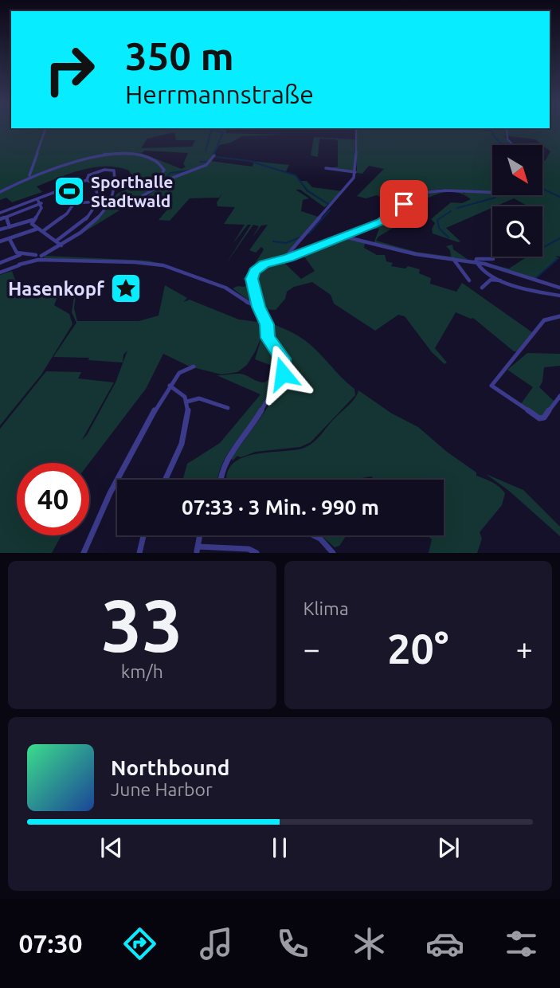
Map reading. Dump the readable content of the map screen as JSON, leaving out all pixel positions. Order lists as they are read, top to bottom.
{
  "places": {
    "sports": ["Sporthalle Stadtwald"],
    "place": ["Hasenkopf"]
  },
  "north": "bottom right",
  "page": {
    "turn": ["350 m", "Herrmannstraße"],
    "limit": "40",
    "trip": "07:33 · 3 Min. · 990 m",
    "tile": [
      ["33", "km/h"],
      "Klima"
    ],
    "heat": ["−", "20°", "+"],
    "song": ["Northbound", "June Harbor"],
    "tabs": "07:30"
  }
}
